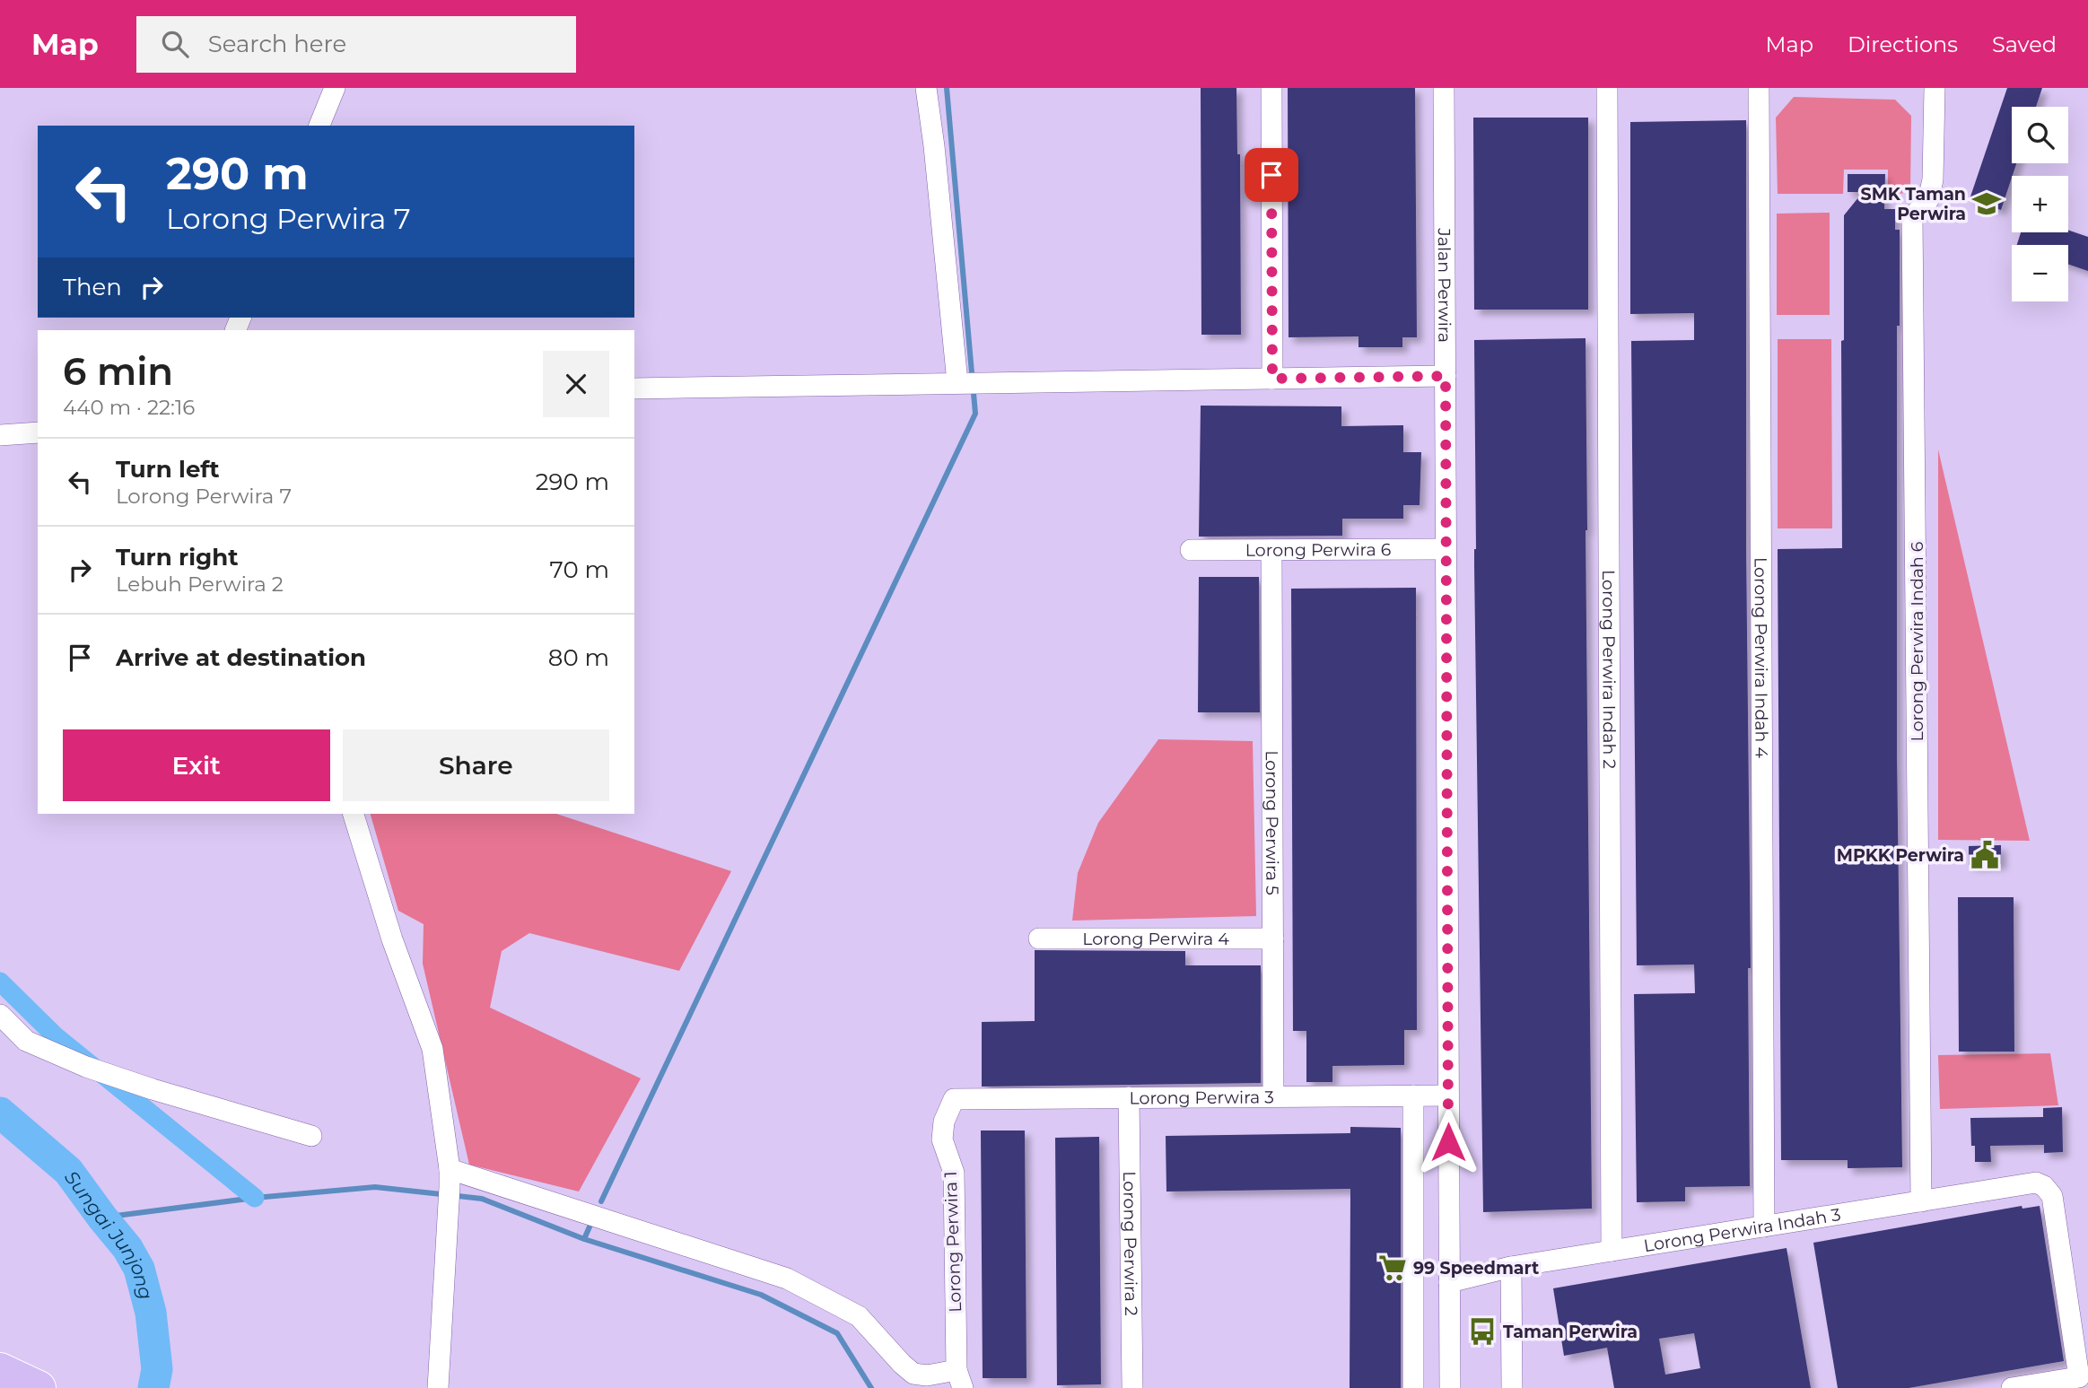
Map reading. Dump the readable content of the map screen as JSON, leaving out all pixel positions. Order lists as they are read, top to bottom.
{
  "streets": {
    "street": [
      "Jalan Perwira",
      "Lorong Perwira 6",
      "Lorong Perwira Indah 6",
      "Lorong Perwira Indah 4",
      "Lorong Perwira Indah 2",
      "Lorong Perwira 5",
      "Lorong Perwira 4",
      "Lorong Perwira 3",
      "Lorong Perwira Indah 3",
      "Lorong Perwira 1",
      "Lorong Perwira 2"
    ]
  },
  "crossings": [
    ["Jalan Perwira", "Lorong Perwira 6"],
    ["Jalan Perwira", "Lorong Perwira 3"],
    ["Jalan Perwira", "Lorong Perwira Indah 3"],
    ["Lorong Perwira 6", "Lorong Perwira 5"],
    ["Lorong Perwira Indah 6", "Lorong Perwira Indah 3"],
    ["Lorong Perwira Indah 4", "Lorong Perwira Indah 3"],
    ["Lorong Perwira Indah 2", "Lorong Perwira Indah 3"],
    ["Lorong Perwira 5", "Lorong Perwira 4"],
    ["Lorong Perwira 5", "Lorong Perwira 3"],
    ["Lorong Perwira 3", "Lorong Perwira 1"],
    ["Lorong Perwira 3", "Lorong Perwira 2"]
  ],
  "water": ["Sungai Junjong"],
  "places": {
    "school or university": ["SMK Taman Perwira"],
    "public building": ["MPKK Perwira"],
    "supermarket": ["99 Speedmart"],
    "bus stop": ["Taman Perwira"]
  },
  "page": {
    "header": "Map",
    "search": "Search here",
    "nav": ["Map", "Directions", "Saved"],
    "map_buttons": ["+", "−"],
    "turn": ["290 m", "Lorong Perwira 7"],
    "then": "Then",
    "heading": ["6 min", "440 m · 22:16"],
    "list": [
      {
        "name": "Turn left",
        "note": "Lorong Perwira 7",
        "value": "290 m"
      },
      {
        "name": "Turn right",
        "note": "Lebuh Perwira 2",
        "value": "70 m"
      },
      {
        "name": "Arrive at destination",
        "value": "80 m"
      }
    ],
    "buttons": ["Exit", "Share"]
  }
}
